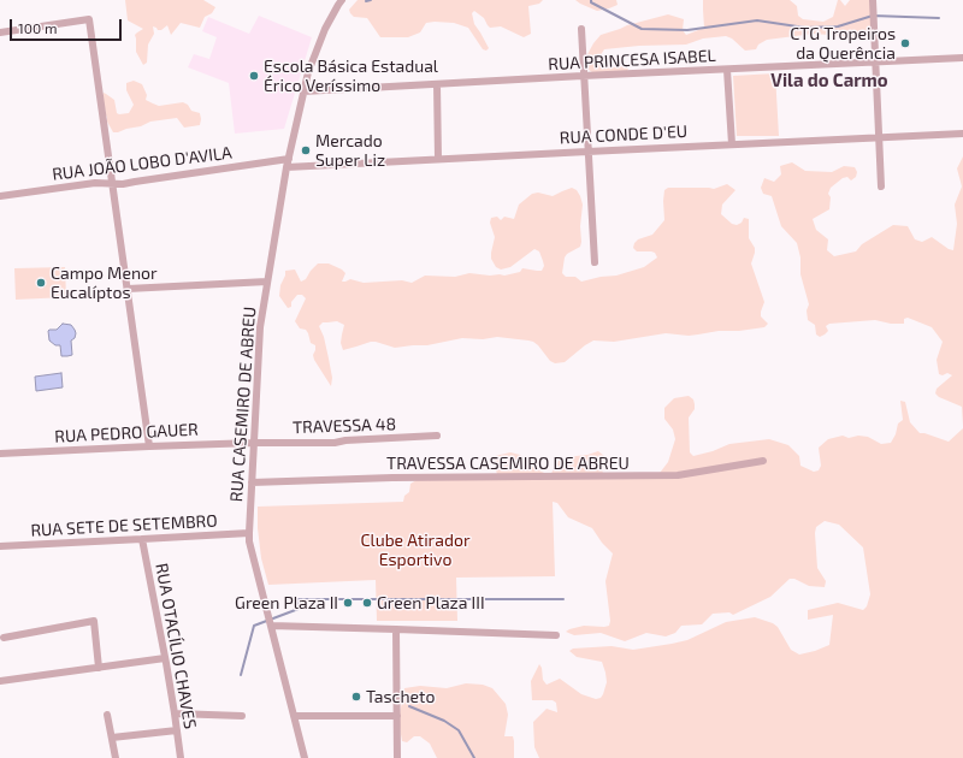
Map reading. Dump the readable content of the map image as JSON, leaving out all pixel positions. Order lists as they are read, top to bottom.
{
  "streets": {
    "street": [
      "RUA PRINCESA ISABEL",
      "RUA CONDE D'EU",
      "RUA JOÃO LOBO D'AVILA",
      "RUA CASEMIRO DE ABREU",
      "TRAVESSA 48",
      "RUA PEDRO GAUER",
      "TRAVESSA CASEMIRO DE ABREU",
      "RUA SETE DE SETEMBRO",
      "RUA OTACÍLIO CHAVES"
    ]
  },
  "crossings": [
    ["RUA PRINCESA ISABEL", "RUA CASEMIRO DE ABREU"],
    ["RUA CONDE D'EU", "RUA CASEMIRO DE ABREU"],
    ["RUA JOÃO LOBO D'AVILA", "RUA CASEMIRO DE ABREU"],
    ["RUA CASEMIRO DE ABREU", "TRAVESSA 48"],
    ["RUA CASEMIRO DE ABREU", "RUA PEDRO GAUER"],
    ["RUA CASEMIRO DE ABREU", "TRAVESSA CASEMIRO DE ABREU"],
    ["RUA CASEMIRO DE ABREU", "RUA SETE DE SETEMBRO"],
    ["TRAVESSA 48", "RUA PEDRO GAUER"],
    ["RUA SETE DE SETEMBRO", "RUA OTACÍLIO CHAVES"]
  ],
  "districts": ["Vila do Carmo"],
  "parks": ["Clube Atirador Esportivo"],
  "places": [
    "CTG Tropeiros da Querência",
    "Escola Básica Estadual Érico Veríssimo",
    "Mercado Super Liz",
    "Campo Menor Eucalíptos",
    "Green Plaza II",
    "Green Plaza III",
    "Tascheto"
  ],
  "scale_bar": "100 m"
}
